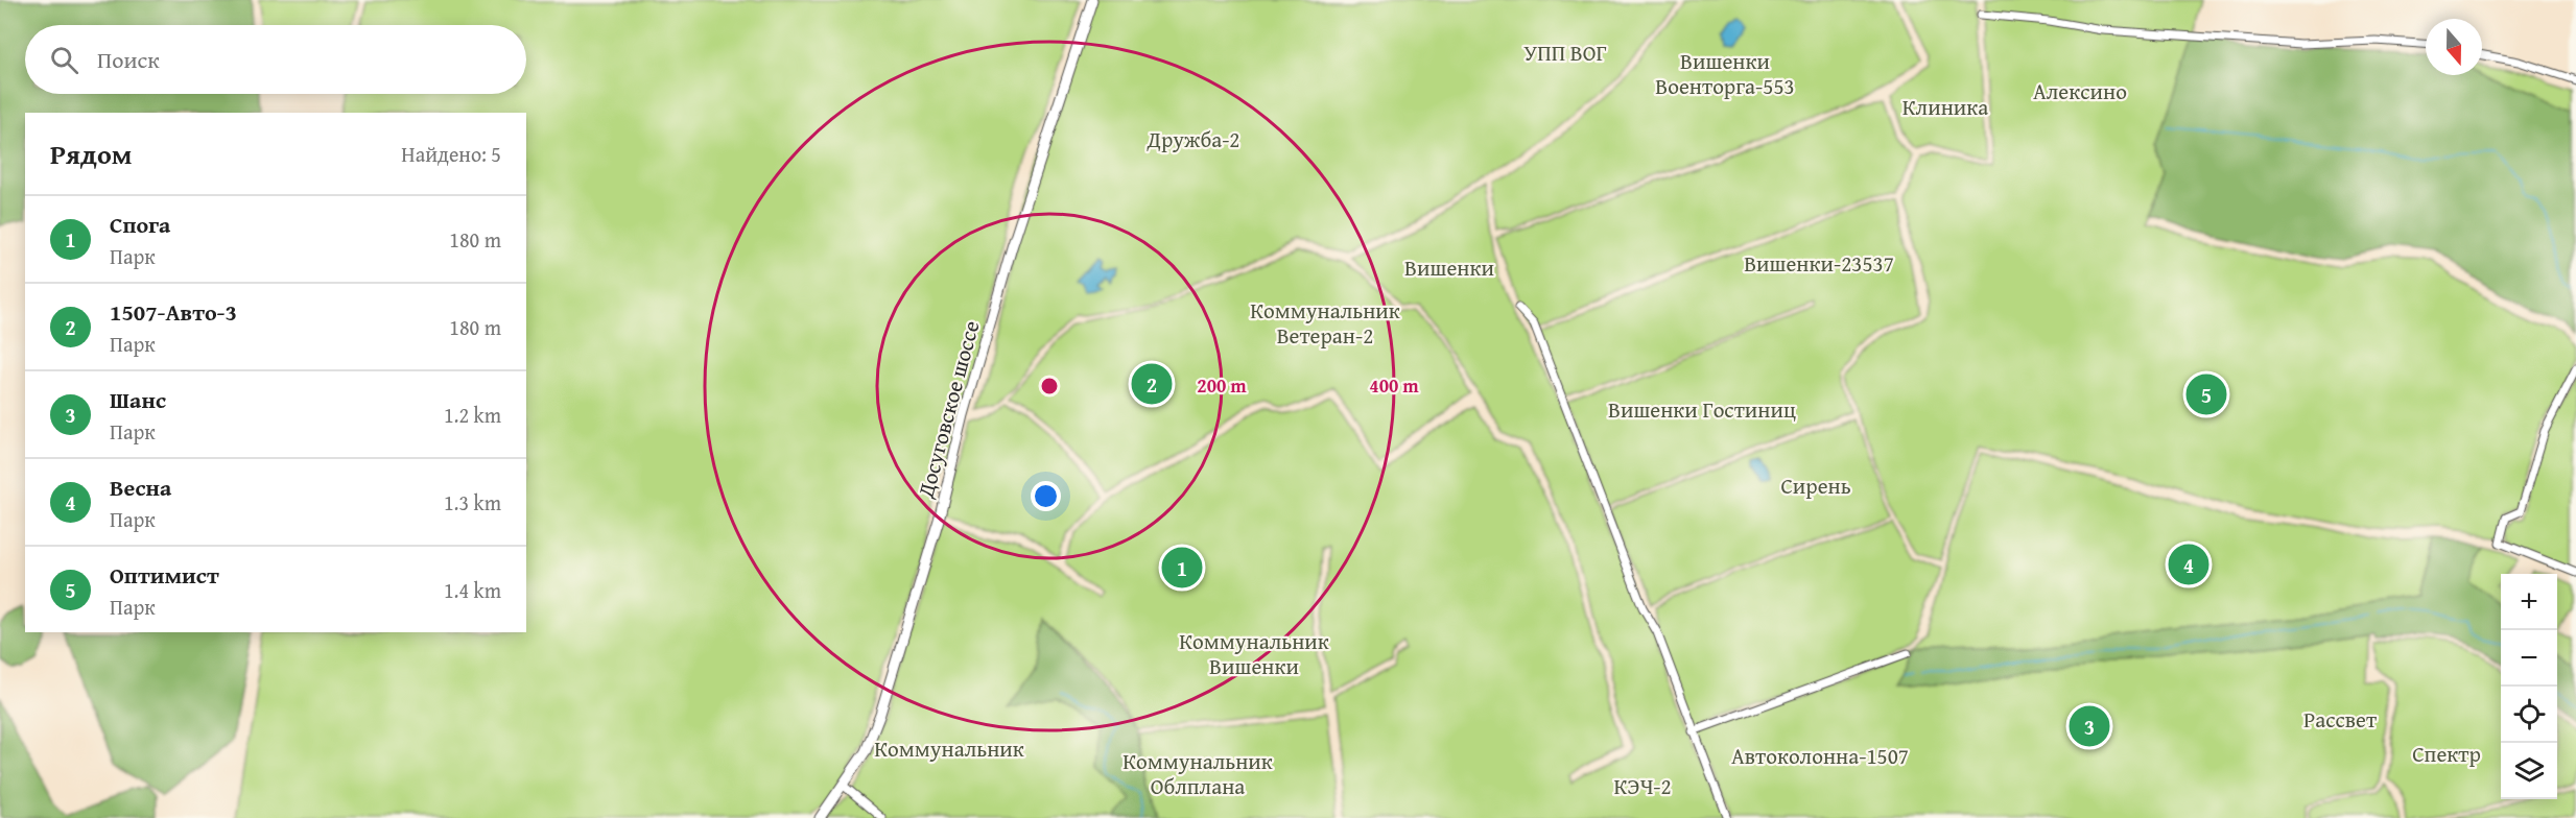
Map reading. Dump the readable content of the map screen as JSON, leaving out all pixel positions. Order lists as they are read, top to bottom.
{
  "streets": {
    "main road": ["Досуговское шоссе"]
  },
  "parks": [
    "УПП ВОГ",
    "Вишенки Военторга-553",
    "Алексино",
    "Клиника",
    "Дружба-2",
    "Вишенки-23537",
    "Вишенки",
    "Коммунальник Ветеран-2",
    "Вишенки Гостиниц",
    "Сирень",
    "Коммунальник Вишенки",
    "Рассвет",
    "Коммунальник",
    "Спектр",
    "Автоколонна-1507",
    "Коммунальник Облплана",
    "КЭЧ-2"
  ],
  "north": "bottom",
  "page": {
    "search": "Поиск",
    "heading": ["Рядом", "Найдено: 5"],
    "list": [
      {
        "mark": "1",
        "name": "Спога",
        "note": "Парк",
        "value": "180 m"
      },
      {
        "mark": "2",
        "name": "1507-Авто-3",
        "note": "Парк",
        "value": "180 m"
      },
      {
        "mark": "3",
        "name": "Шанс",
        "note": "Парк",
        "value": "1.2 km"
      },
      {
        "mark": "4",
        "name": "Весна",
        "note": "Парк",
        "value": "1.3 km"
      },
      {
        "mark": "5",
        "name": "Оптимист",
        "note": "Парк",
        "value": "1.4 km"
      }
    ],
    "pins": [
      "2",
      "5",
      "4",
      "1",
      "3"
    ],
    "map_buttons": ["+", "−"]
  },
  "rings": ["200 m", "400 m"]
}
